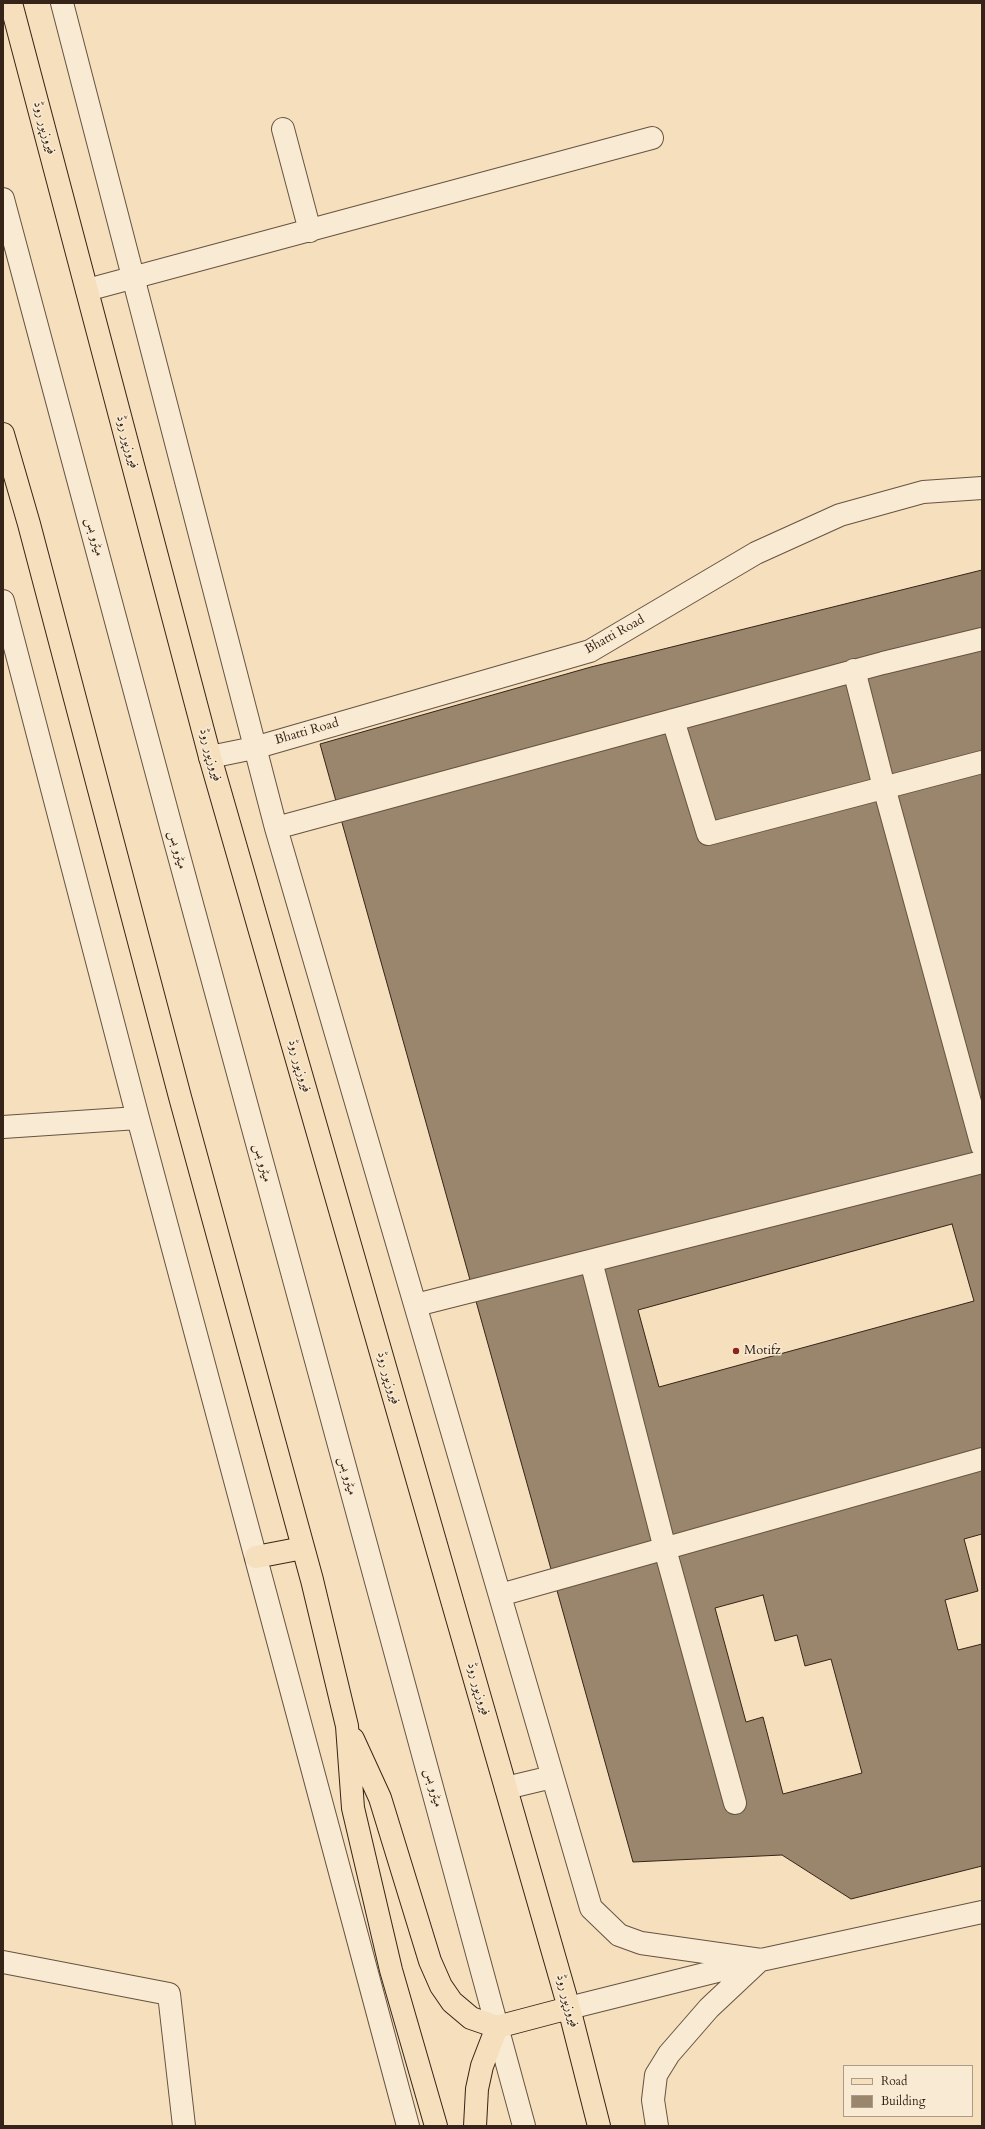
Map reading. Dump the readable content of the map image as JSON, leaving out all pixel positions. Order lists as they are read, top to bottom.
{
  "streets": {
    "main road": ["فیروزپور روڈ"],
    "street": ["میٹرو بس", "Bhatti Road"]
  },
  "crossings": [
    ["فیروزپور روڈ", "Bhatti Road"]
  ],
  "places": ["Motifz"],
  "legend": ["Road", "Building"]
}
